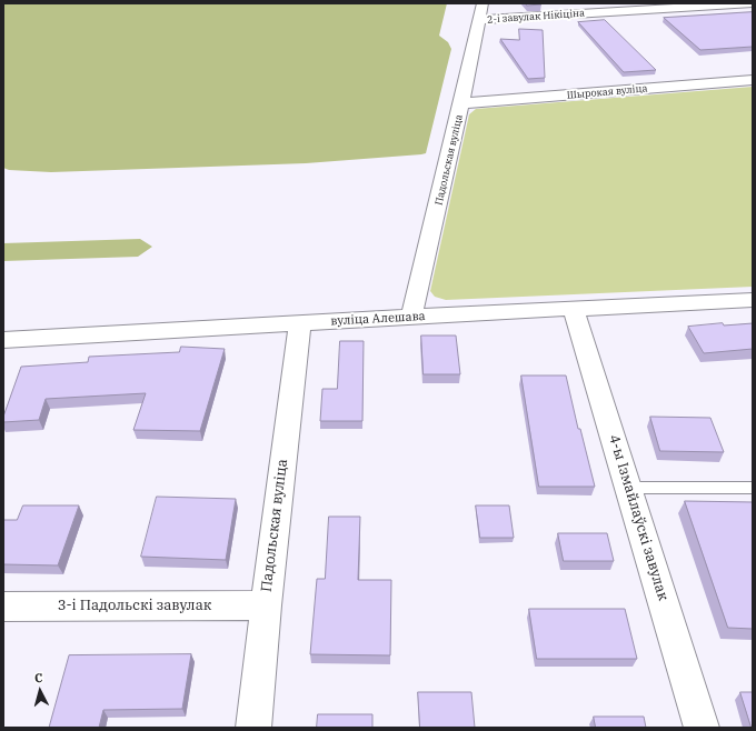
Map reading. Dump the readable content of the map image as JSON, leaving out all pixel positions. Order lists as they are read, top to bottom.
{
  "streets": {
    "street": [
      "2-і завулак Нікіціна",
      "Шырокая вуліца",
      "Падольская вуліца",
      "вуліца Алешава",
      "4-ы Ізмайлаўскі завулак",
      "3-і Падольскі завулак"
    ]
  },
  "crossings": [
    ["2-і завулак Нікіціна", "Падольская вуліца"],
    ["Шырокая вуліца", "Падольская вуліца"],
    ["Падольская вуліца", "вуліца Алешава"],
    ["Падольская вуліца", "3-і Падольскі завулак"],
    ["вуліца Алешава", "4-ы Ізмайлаўскі завулак"]
  ],
  "north": "top"
}
